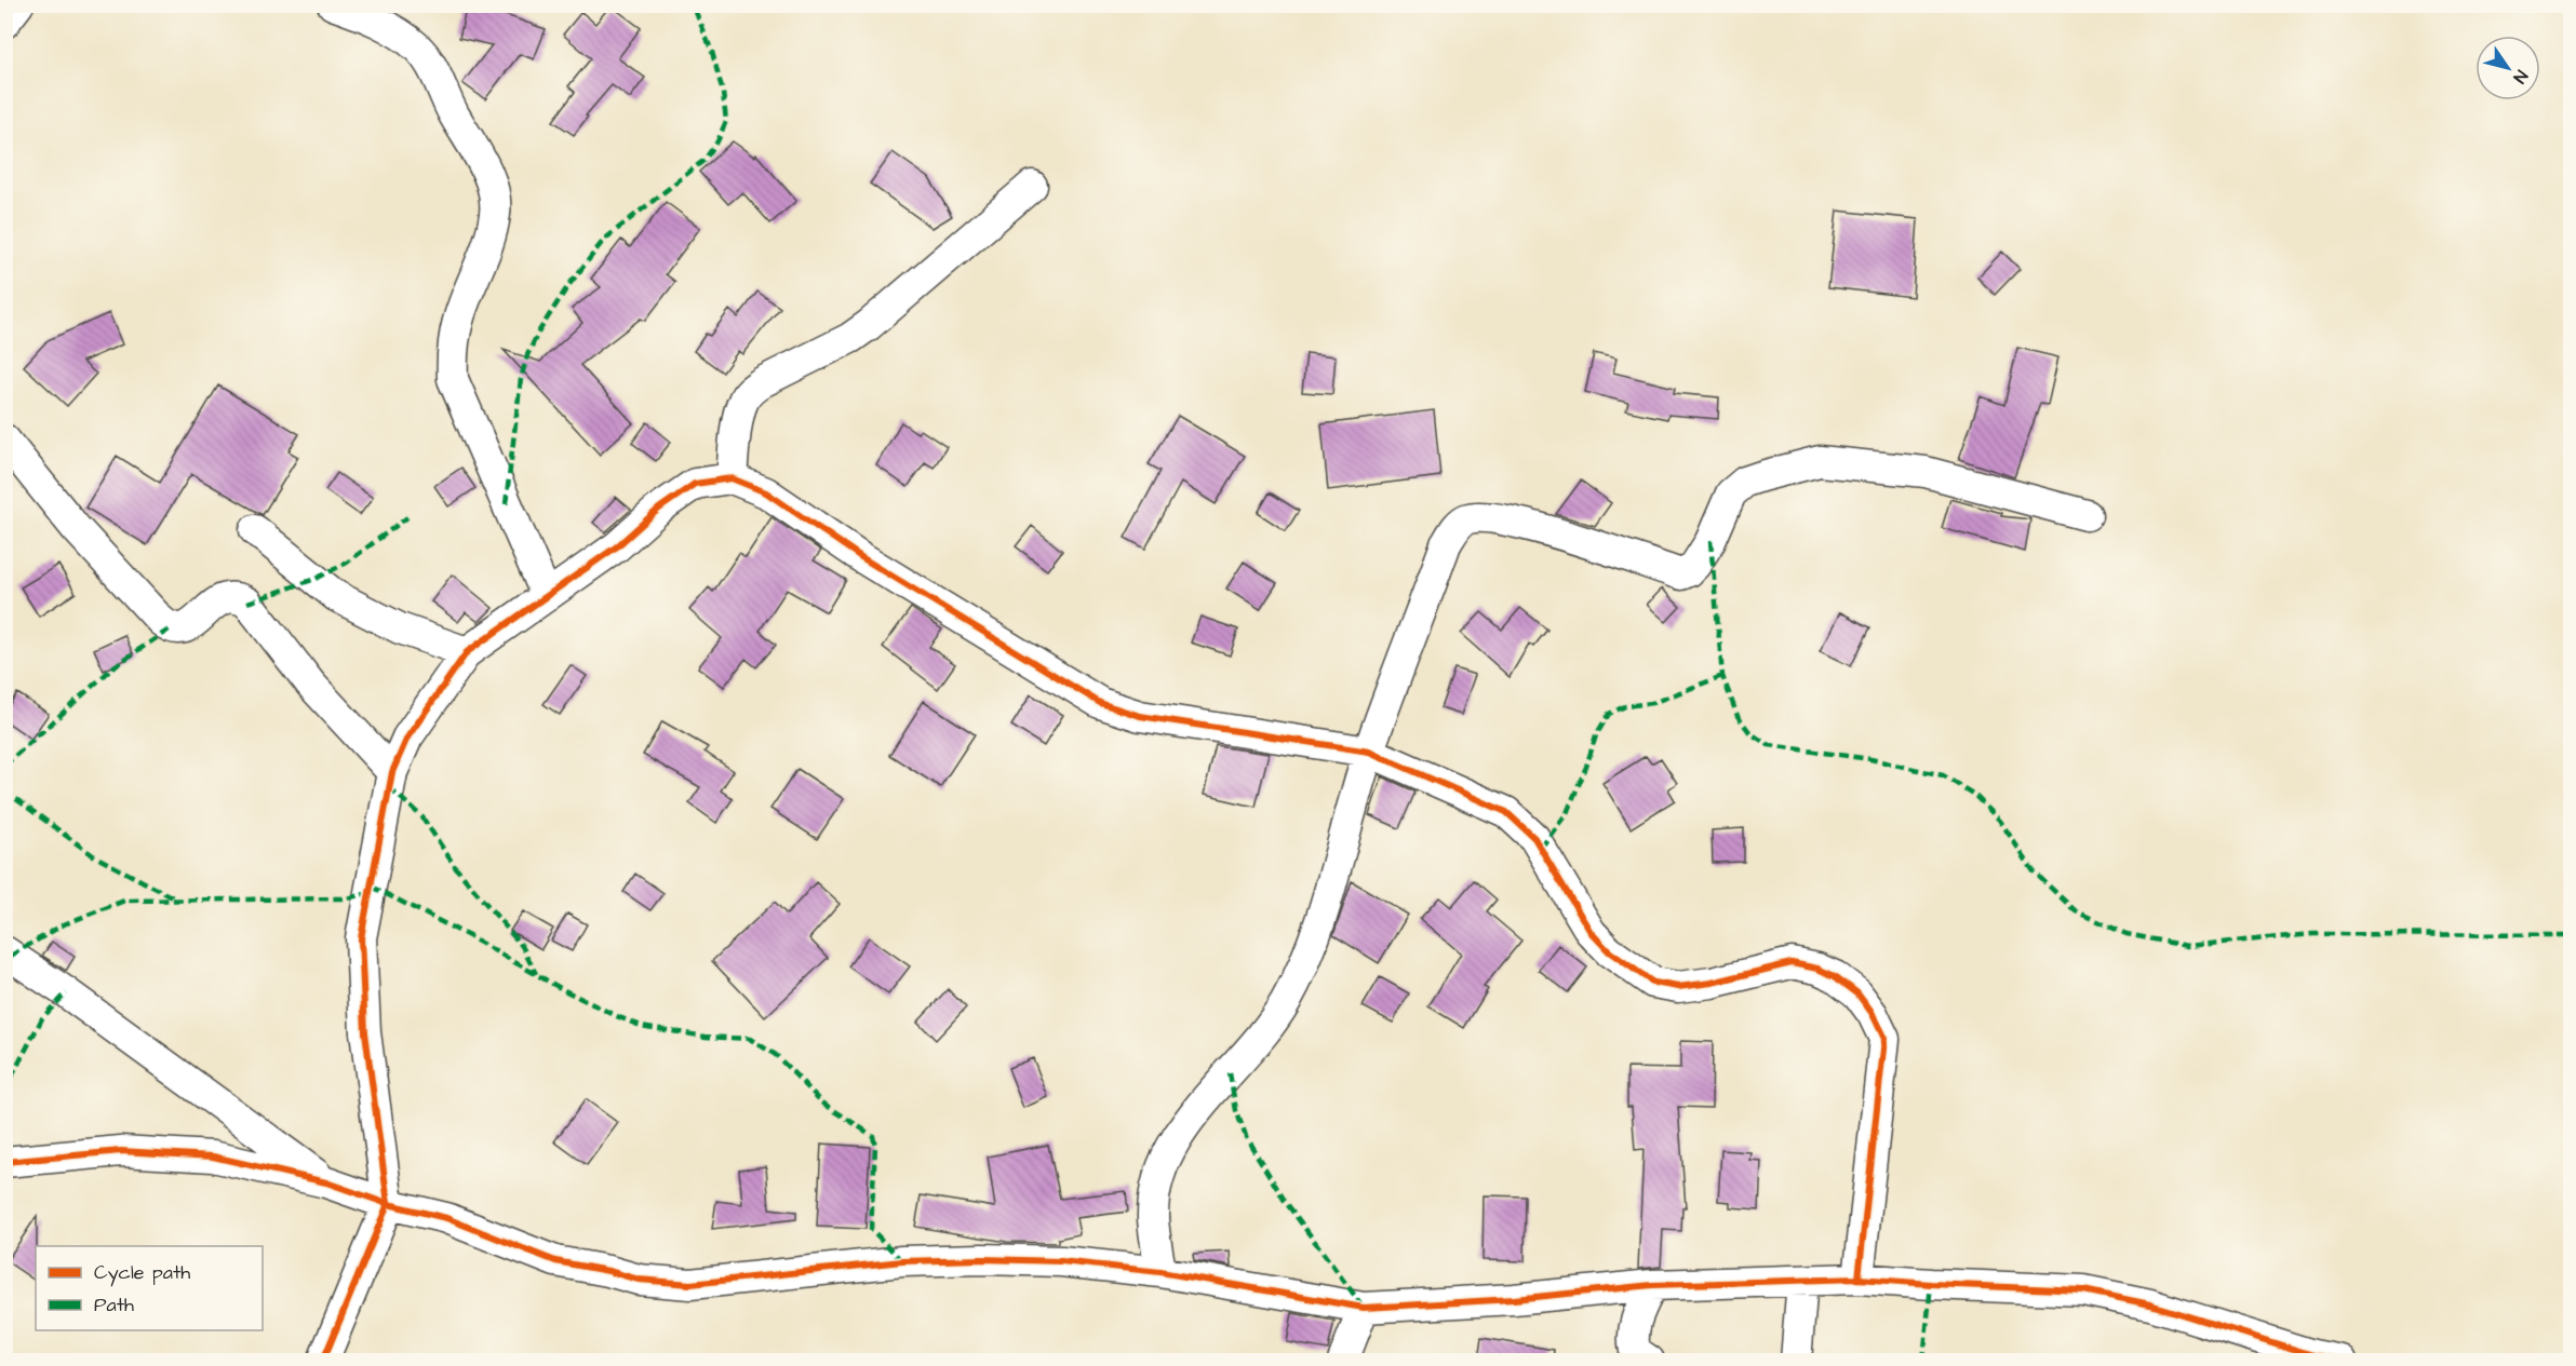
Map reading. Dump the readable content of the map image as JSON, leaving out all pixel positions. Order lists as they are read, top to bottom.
{
  "legend": ["Cycle path", "Path"],
  "north": "bottom right"
}
